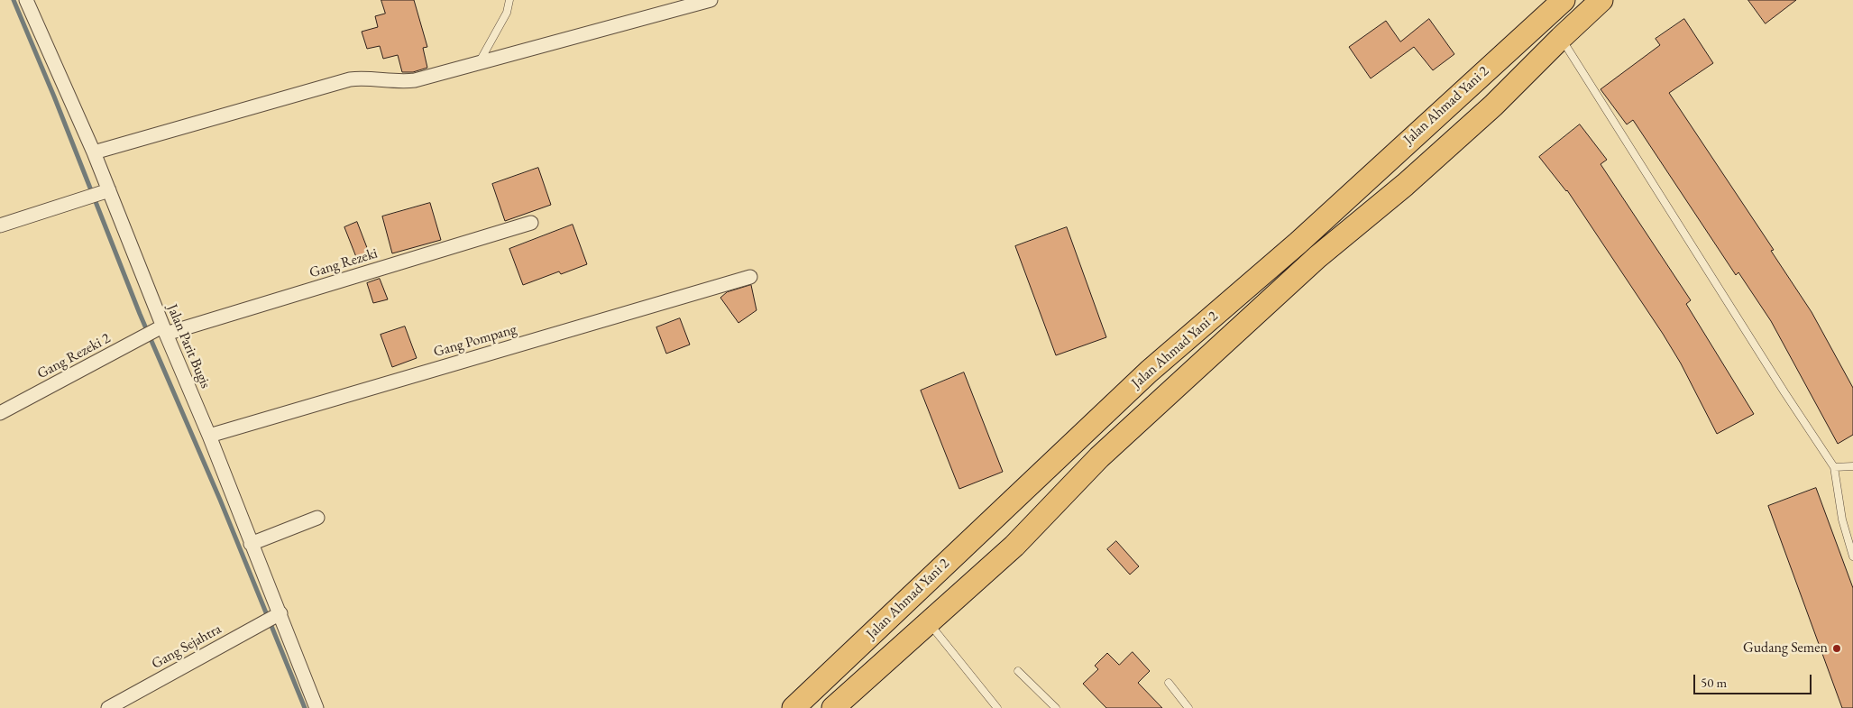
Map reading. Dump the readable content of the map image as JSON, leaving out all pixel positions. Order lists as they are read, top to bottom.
{
  "streets": {
    "highway": ["Jalan Ahmad Yani 2"],
    "street": [
      "Gang Rezeki",
      "Gang Pompang",
      "Jalan Parit Bugis",
      "Gang Rezeki 2",
      "Gang Sejahtra"
    ]
  },
  "crossings": [
    ["Gang Rezeki", "Jalan Parit Bugis"],
    ["Gang Rezeki", "Gang Rezeki 2"],
    ["Gang Pompang", "Jalan Parit Bugis"],
    ["Jalan Parit Bugis", "Gang Rezeki 2"],
    ["Jalan Parit Bugis", "Gang Sejahtra"]
  ],
  "places": ["Gudang Semen"],
  "scale_bar": "50 m"
}
